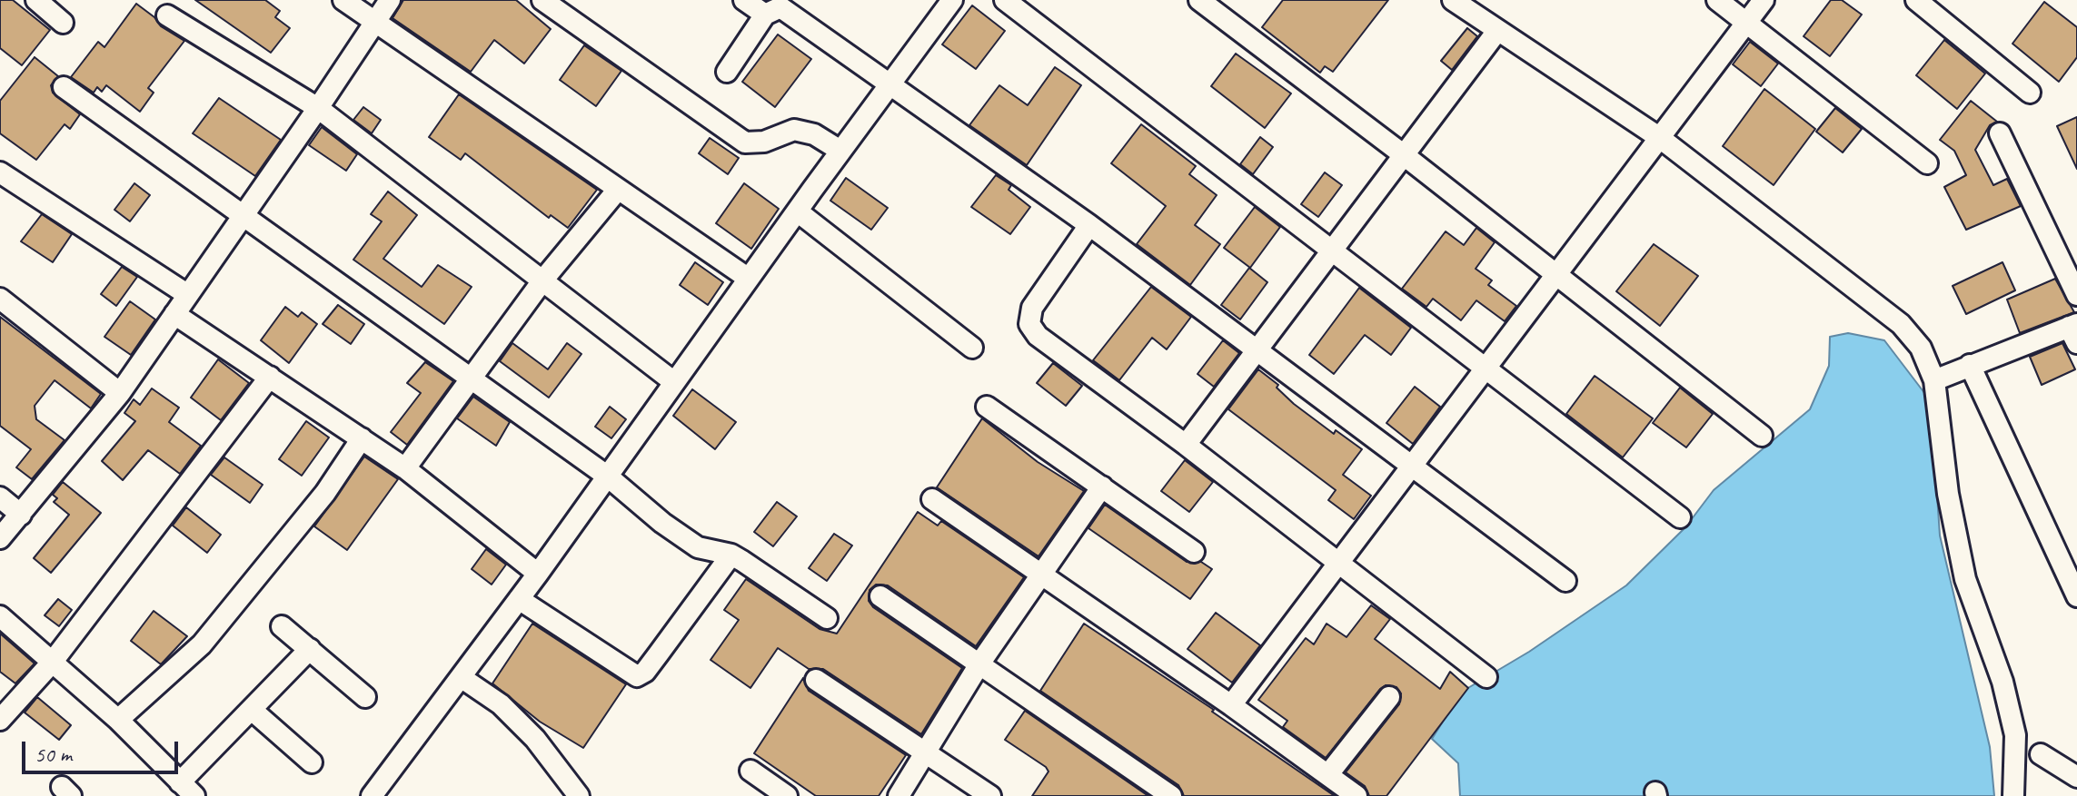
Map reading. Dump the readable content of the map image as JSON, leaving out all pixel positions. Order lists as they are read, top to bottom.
{
  "scale_bar": "50 m"
}
